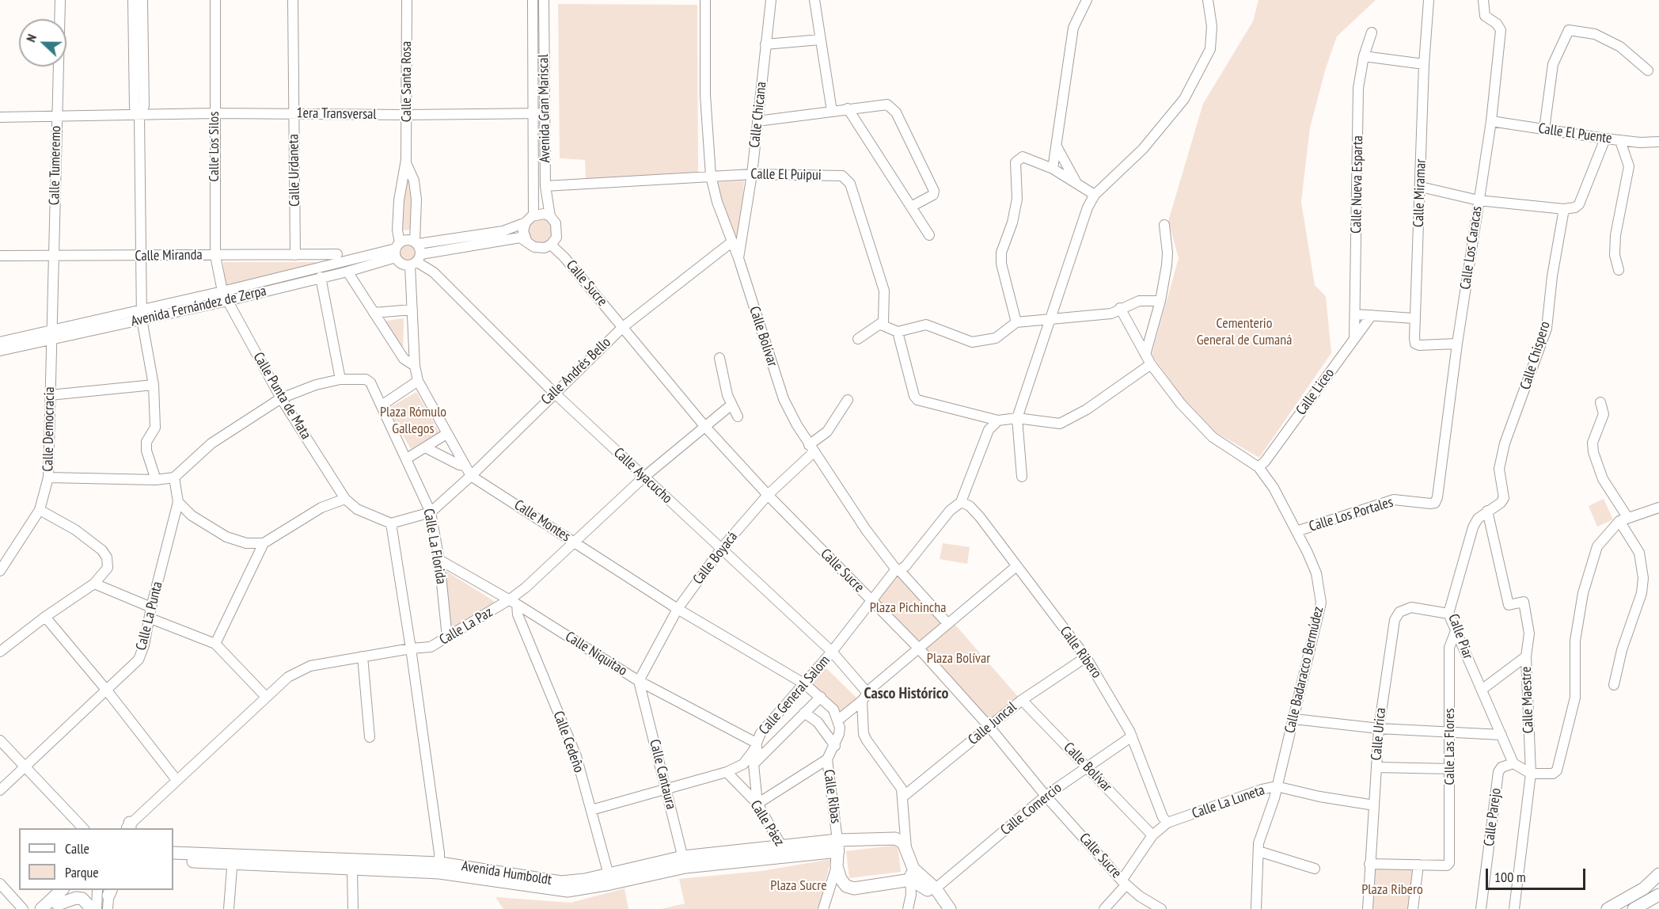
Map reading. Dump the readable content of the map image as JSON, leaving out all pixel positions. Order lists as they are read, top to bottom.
{
  "streets": {
    "main road": ["Avenida Humboldt"],
    "street": [
      "Calle Santa Rosa",
      "Avenida Gran Mariscal",
      "1era Transversal",
      "Calle Chicana",
      "Calle El Puente",
      "Calle Los Silos",
      "Calle Tumeremo",
      "Calle Urdaneta",
      "Calle El Puipui",
      "Calle Nueva Esparta",
      "Calle Miramar",
      "Calle Los Caracas",
      "Calle Miranda",
      "Calle Sucre",
      "Avenida Fernández de Zerpa",
      "Calle Bolívar",
      "Calle Chispero",
      "Calle Andrés Bello",
      "Calle Liceo",
      "Calle Punta de Mata",
      "Calle Democracia",
      "Calle Ayacucho",
      "Calle Los Portales",
      "Calle Montes",
      "Calle La Florida",
      "Calle Boyacá",
      "Calle La Punta",
      "Calle La Paz",
      "Calle Piar",
      "Calle Ribero",
      "Calle Niquitao",
      "Calle Badaracco Bermúdez",
      "Calle General Salom",
      "Calle Maestre",
      "Calle Juncal",
      "Calle Urica",
      "Calle Cedeño",
      "Calle Las Flores",
      "Calle Cantaura",
      "Calle Ribas",
      "Calle La Luneta",
      "Calle Comercio",
      "Calle Parejo",
      "Calle Páez"
    ]
  },
  "crossings": [
    ["Calle Santa Rosa", "1era Transversal"],
    ["Calle Santa Rosa", "Avenida Fernández de Zerpa"],
    ["Calle Santa Rosa", "Calle Ayacucho"],
    ["Calle Santa Rosa", "Calle Montes"],
    ["Avenida Gran Mariscal", "1era Transversal"],
    ["Avenida Gran Mariscal", "Calle El Puipui"],
    ["Avenida Gran Mariscal", "Calle Sucre"],
    ["1era Transversal", "Calle Los Silos"],
    ["1era Transversal", "Calle Tumeremo"],
    ["1era Transversal", "Calle Urdaneta"],
    ["Calle Chicana", "Calle El Puipui"],
    ["Calle Chicana", "Calle Bolívar"],
    ["Calle El Puente", "Calle Los Caracas"],
    ["Calle Los Silos", "Calle Miranda"],
    ["Calle Los Silos", "Avenida Fernández de Zerpa"],
    ["Calle Los Silos", "Calle Punta de Mata"],
    ["Calle Tumeremo", "Calle Miranda"],
    ["Calle Tumeremo", "Avenida Fernández de Zerpa"],
    ["Calle Tumeremo", "Calle Democracia"],
    ["Calle Urdaneta", "Calle Miranda"],
    ["Calle El Puipui", "Calle Bolívar"],
    ["Calle Nueva Esparta", "Calle Liceo"],
    ["Calle Miramar", "Calle Los Caracas"],
    ["Calle Los Caracas", "Calle Los Portales"],
    ["Calle Sucre", "Calle Andrés Bello"],
    ["Calle Sucre", "Calle Boyacá"],
    ["Calle Sucre", "Calle La Paz"],
    ["Calle Sucre", "Calle General Salom"],
    ["Calle Sucre", "Calle Juncal"],
    ["Calle Sucre", "Calle Comercio"],
    ["Avenida Fernández de Zerpa", "Calle Punta de Mata"],
    ["Avenida Fernández de Zerpa", "Calle Democracia"],
    ["Avenida Fernández de Zerpa", "Calle Ayacucho"],
    ["Calle Bolívar", "Calle Andrés Bello"],
    ["Calle Bolívar", "Calle Boyacá"],
    ["Calle Bolívar", "Calle General Salom"],
    ["Calle Bolívar", "Calle Juncal"],
    ["Calle Bolívar", "Calle Comercio"],
    ["Calle Chispero", "Calle Piar"],
    ["Calle Andrés Bello", "Calle Ayacucho"],
    ["Calle Andrés Bello", "Calle Montes"],
    ["Calle Andrés Bello", "Calle La Florida"],
    ["Calle Liceo", "Calle Badaracco Bermúdez"],
    ["Calle Ayacucho", "Calle Montes"],
    ["Calle Ayacucho", "Calle Boyacá"],
    ["Calle Ayacucho", "Calle La Paz"],
    ["Calle Ayacucho", "Calle General Salom"],
    ["Calle Los Portales", "Calle Badaracco Bermúdez"],
    ["Calle Montes", "Calle Boyacá"],
    ["Calle Montes", "Calle La Paz"],
    ["Calle Montes", "Calle General Salom"],
    ["Calle La Florida", "Calle La Paz"],
    ["Calle La Florida", "Calle Niquitao"],
    ["Calle Boyacá", "Calle Niquitao"],
    ["Calle Boyacá", "Calle Cantaura"],
    ["Calle La Paz", "Calle Niquitao"],
    ["Calle La Paz", "Calle Cedeño"],
    ["Calle Piar", "Calle Maestre"],
    ["Calle Piar", "Calle Urica"],
    ["Calle Piar", "Calle Las Flores"],
    ["Calle Piar", "Calle Parejo"],
    ["Calle Ribero", "Calle General Salom"],
    ["Calle Ribero", "Calle Juncal"],
    ["Calle Ribero", "Calle La Luneta"],
    ["Calle Ribero", "Calle Comercio"],
    ["Calle Niquitao", "Calle General Salom"],
    ["Calle Niquitao", "Calle Cedeño"],
    ["Calle Niquitao", "Calle Cantaura"],
    ["Calle Badaracco Bermúdez", "Calle La Luneta"],
    ["Calle General Salom", "Calle Cedeño"],
    ["Calle General Salom", "Calle Cantaura"],
    ["Calle General Salom", "Calle Páez"],
    ["Calle Urica", "Calle La Luneta"],
    ["Calle Cedeño", "Avenida Humboldt"],
    ["Calle Cantaura", "Avenida Humboldt"],
    ["Calle Ribas", "Avenida Humboldt"],
    ["Calle Comercio", "Avenida Humboldt"],
    ["Calle Páez", "Avenida Humboldt"]
  ],
  "districts": ["Casco Histórico"],
  "parks": [
    "Cementerio General de Cumaná",
    "Plaza Rómulo Gallegos",
    "Plaza Pichincha",
    "Plaza Bolívar",
    "Plaza Sucre",
    "Plaza Ribero"
  ],
  "legend": ["Calle", "Parque"],
  "scale_bar": "100 m",
  "north": "left"
}
